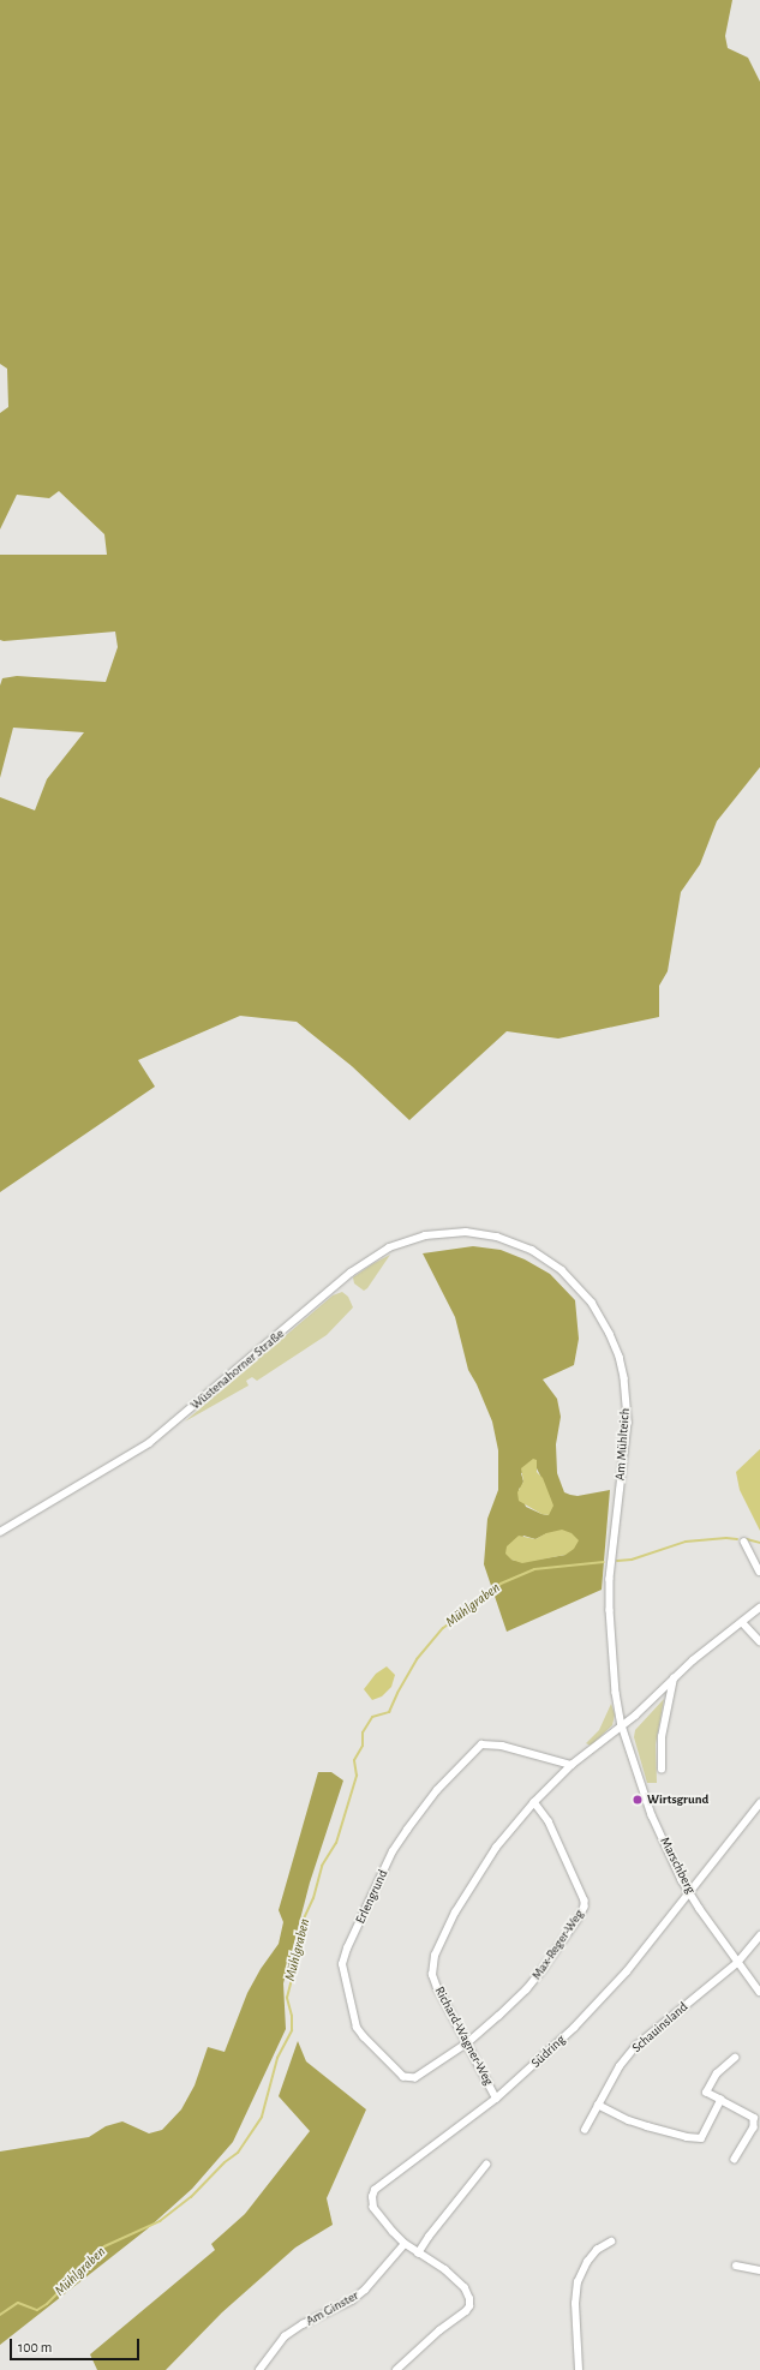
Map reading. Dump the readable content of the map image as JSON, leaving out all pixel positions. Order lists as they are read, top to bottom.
{
  "streets": {
    "street": [
      "Wüstenahorner Straße",
      "Am Mühlteich",
      "Marschberg",
      "Erlengrund",
      "Max-Reger-Weg",
      "Schauinsland",
      "Richard-Wagner-Weg",
      "Südring",
      "Am Ginster"
    ]
  },
  "crossings": [
    ["Wüstenahorner Straße", "Am Mühlteich"],
    ["Am Mühlteich", "Marschberg"],
    ["Am Mühlteich", "Richard-Wagner-Weg"],
    ["Marschberg", "Schauinsland"],
    ["Marschberg", "Richard-Wagner-Weg"],
    ["Marschberg", "Südring"],
    ["Erlengrund", "Max-Reger-Weg"],
    ["Erlengrund", "Richard-Wagner-Weg"],
    ["Max-Reger-Weg", "Richard-Wagner-Weg"],
    ["Richard-Wagner-Weg", "Südring"],
    ["Südring", "Am Ginster"]
  ],
  "water": ["Mühlgraben"],
  "places": ["Wirtsgrund"],
  "scale_bar": "100 m"
}
